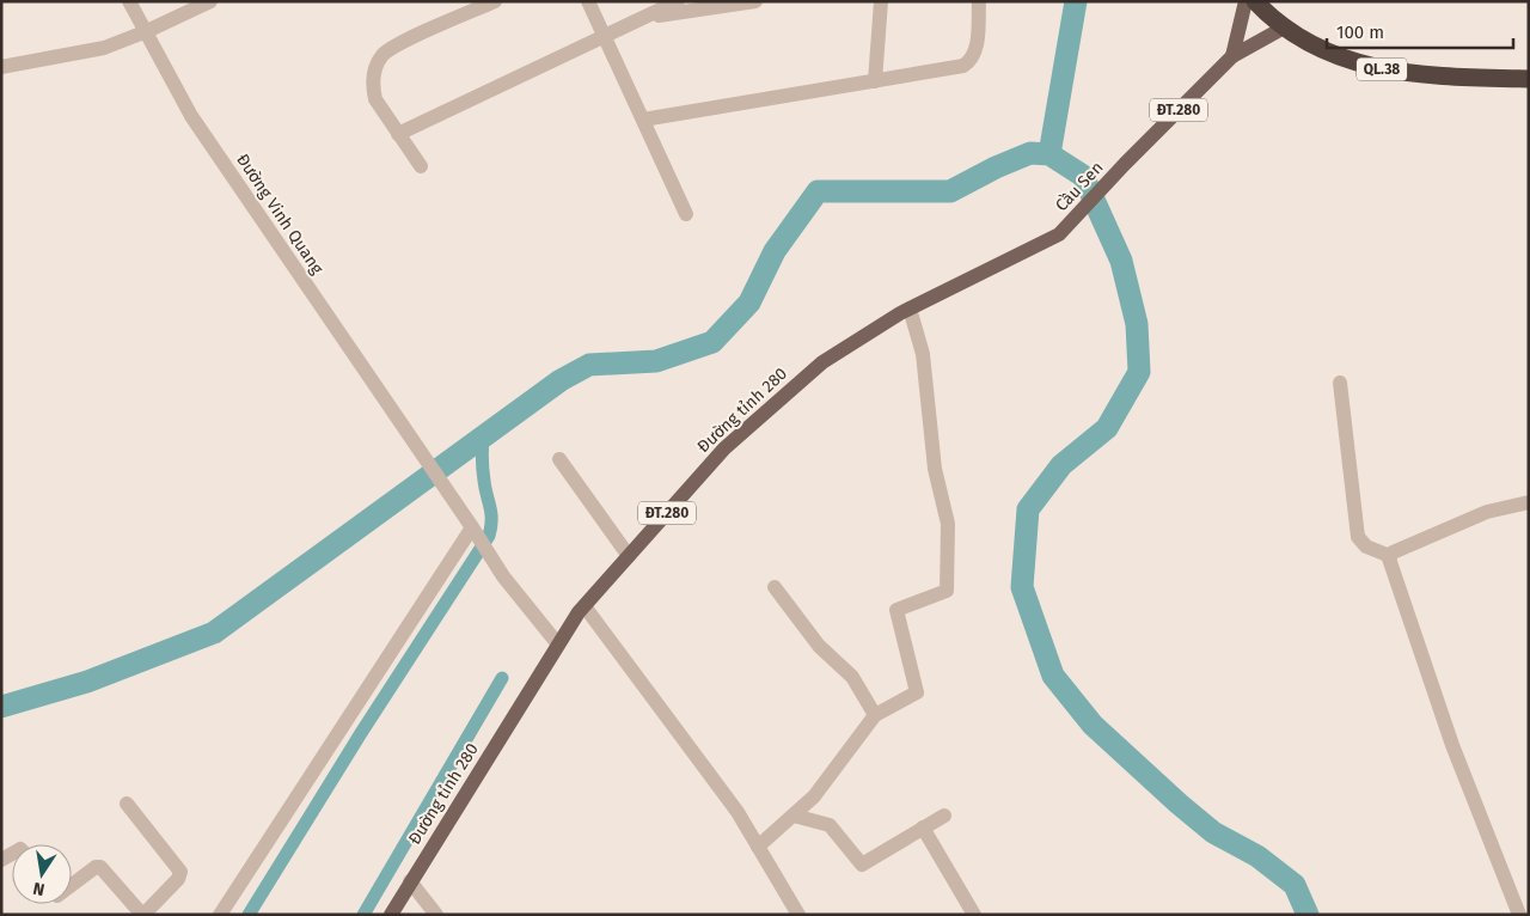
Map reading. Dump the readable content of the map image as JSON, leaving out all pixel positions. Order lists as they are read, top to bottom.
{
  "streets": {
    "highway": ["QL.38"],
    "main road": ["ĐT.280", "Cầu Sen", "Đường tỉnh 280"],
    "street": ["Đường Vinh Quang"]
  },
  "crossings": [
    ["QL.38", "ĐT.280"],
    ["ĐT.280", "Cầu Sen"],
    ["Cầu Sen", "Đường tỉnh 280"],
    ["Đường Vinh Quang", "Đường tỉnh 280"]
  ],
  "scale_bar": "100 m",
  "north": "bottom"
}
